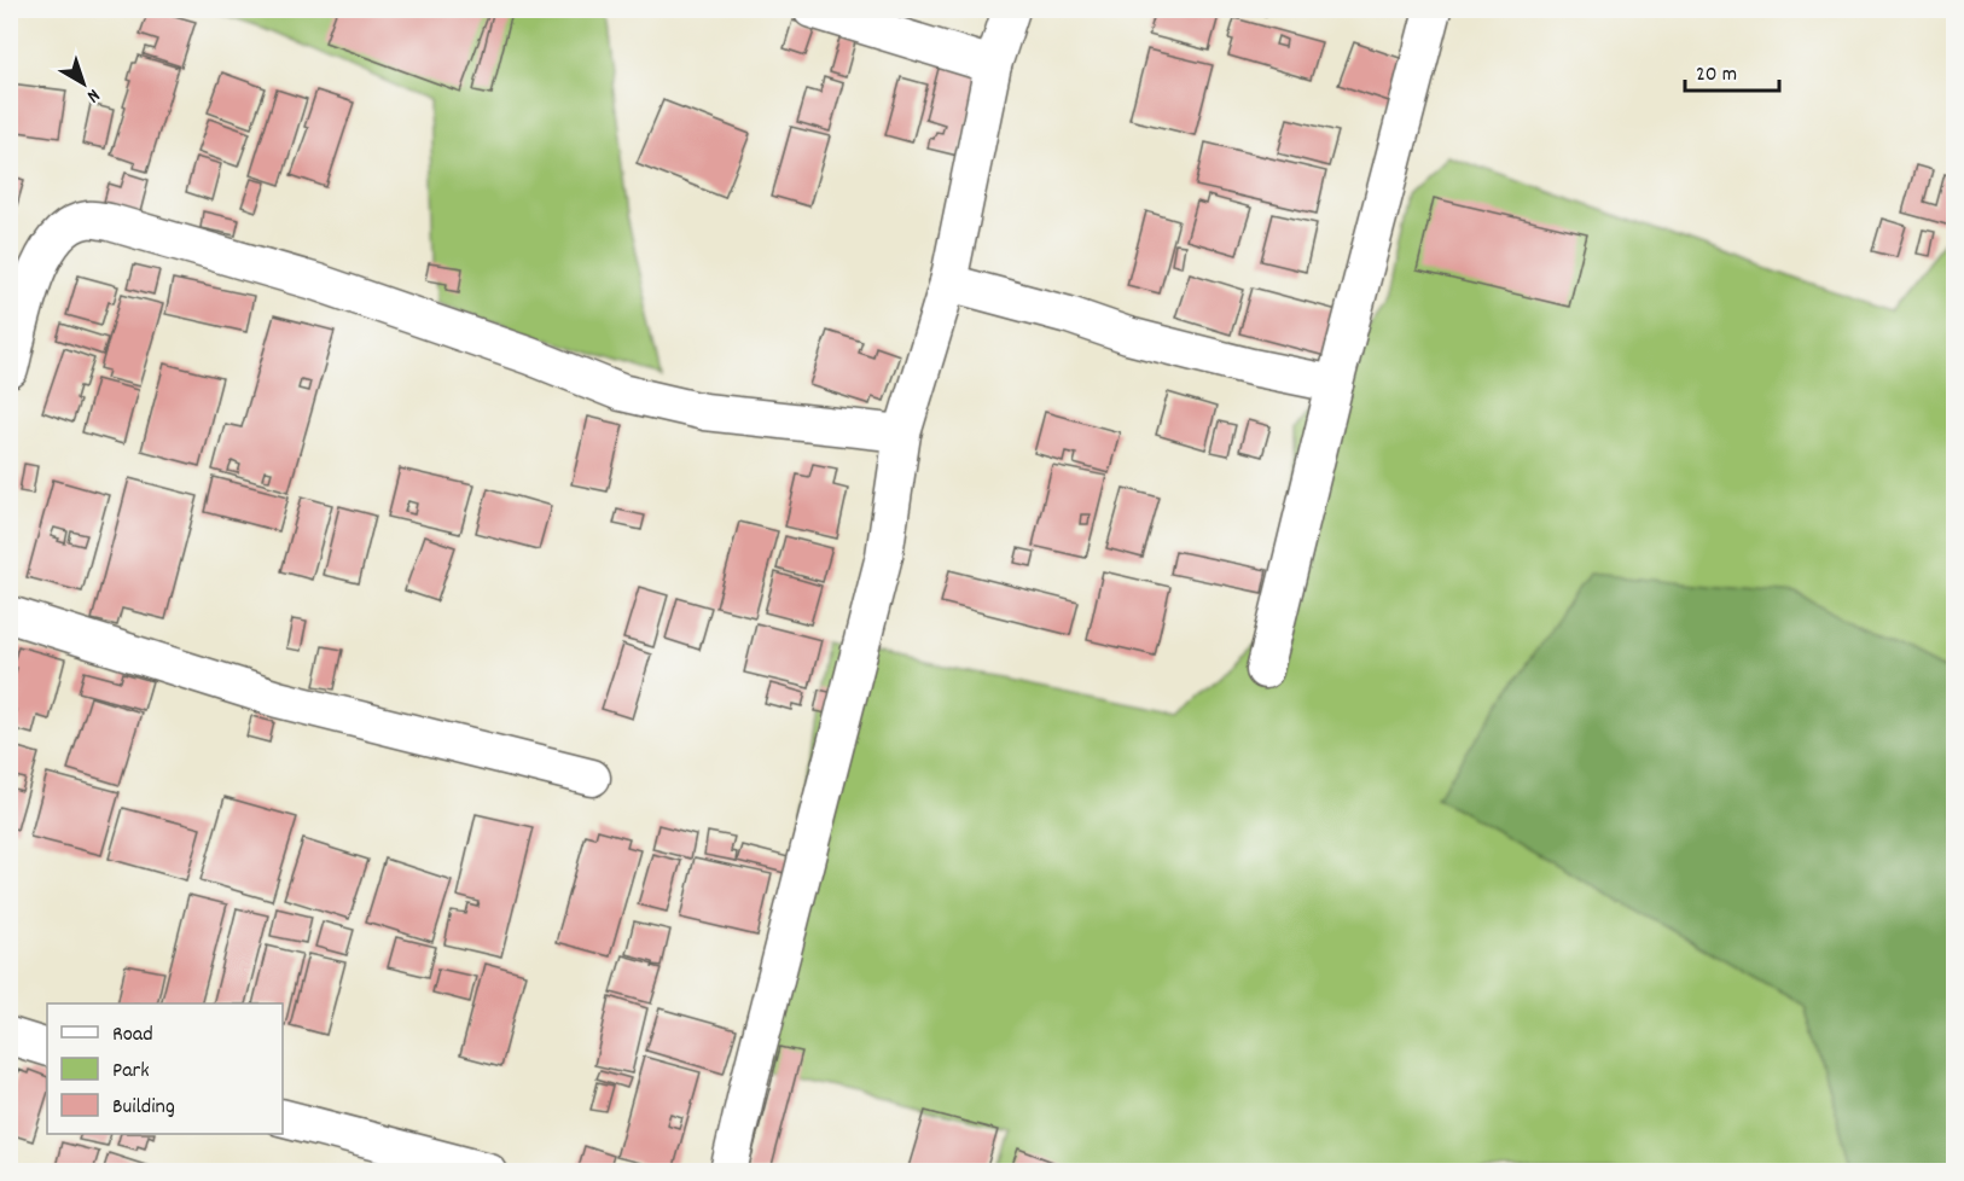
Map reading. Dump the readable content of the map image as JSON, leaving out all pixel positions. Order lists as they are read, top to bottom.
{
  "legend": ["Road", "Park", "Building"],
  "scale_bar": "20 m",
  "north": "bottom right"
}
